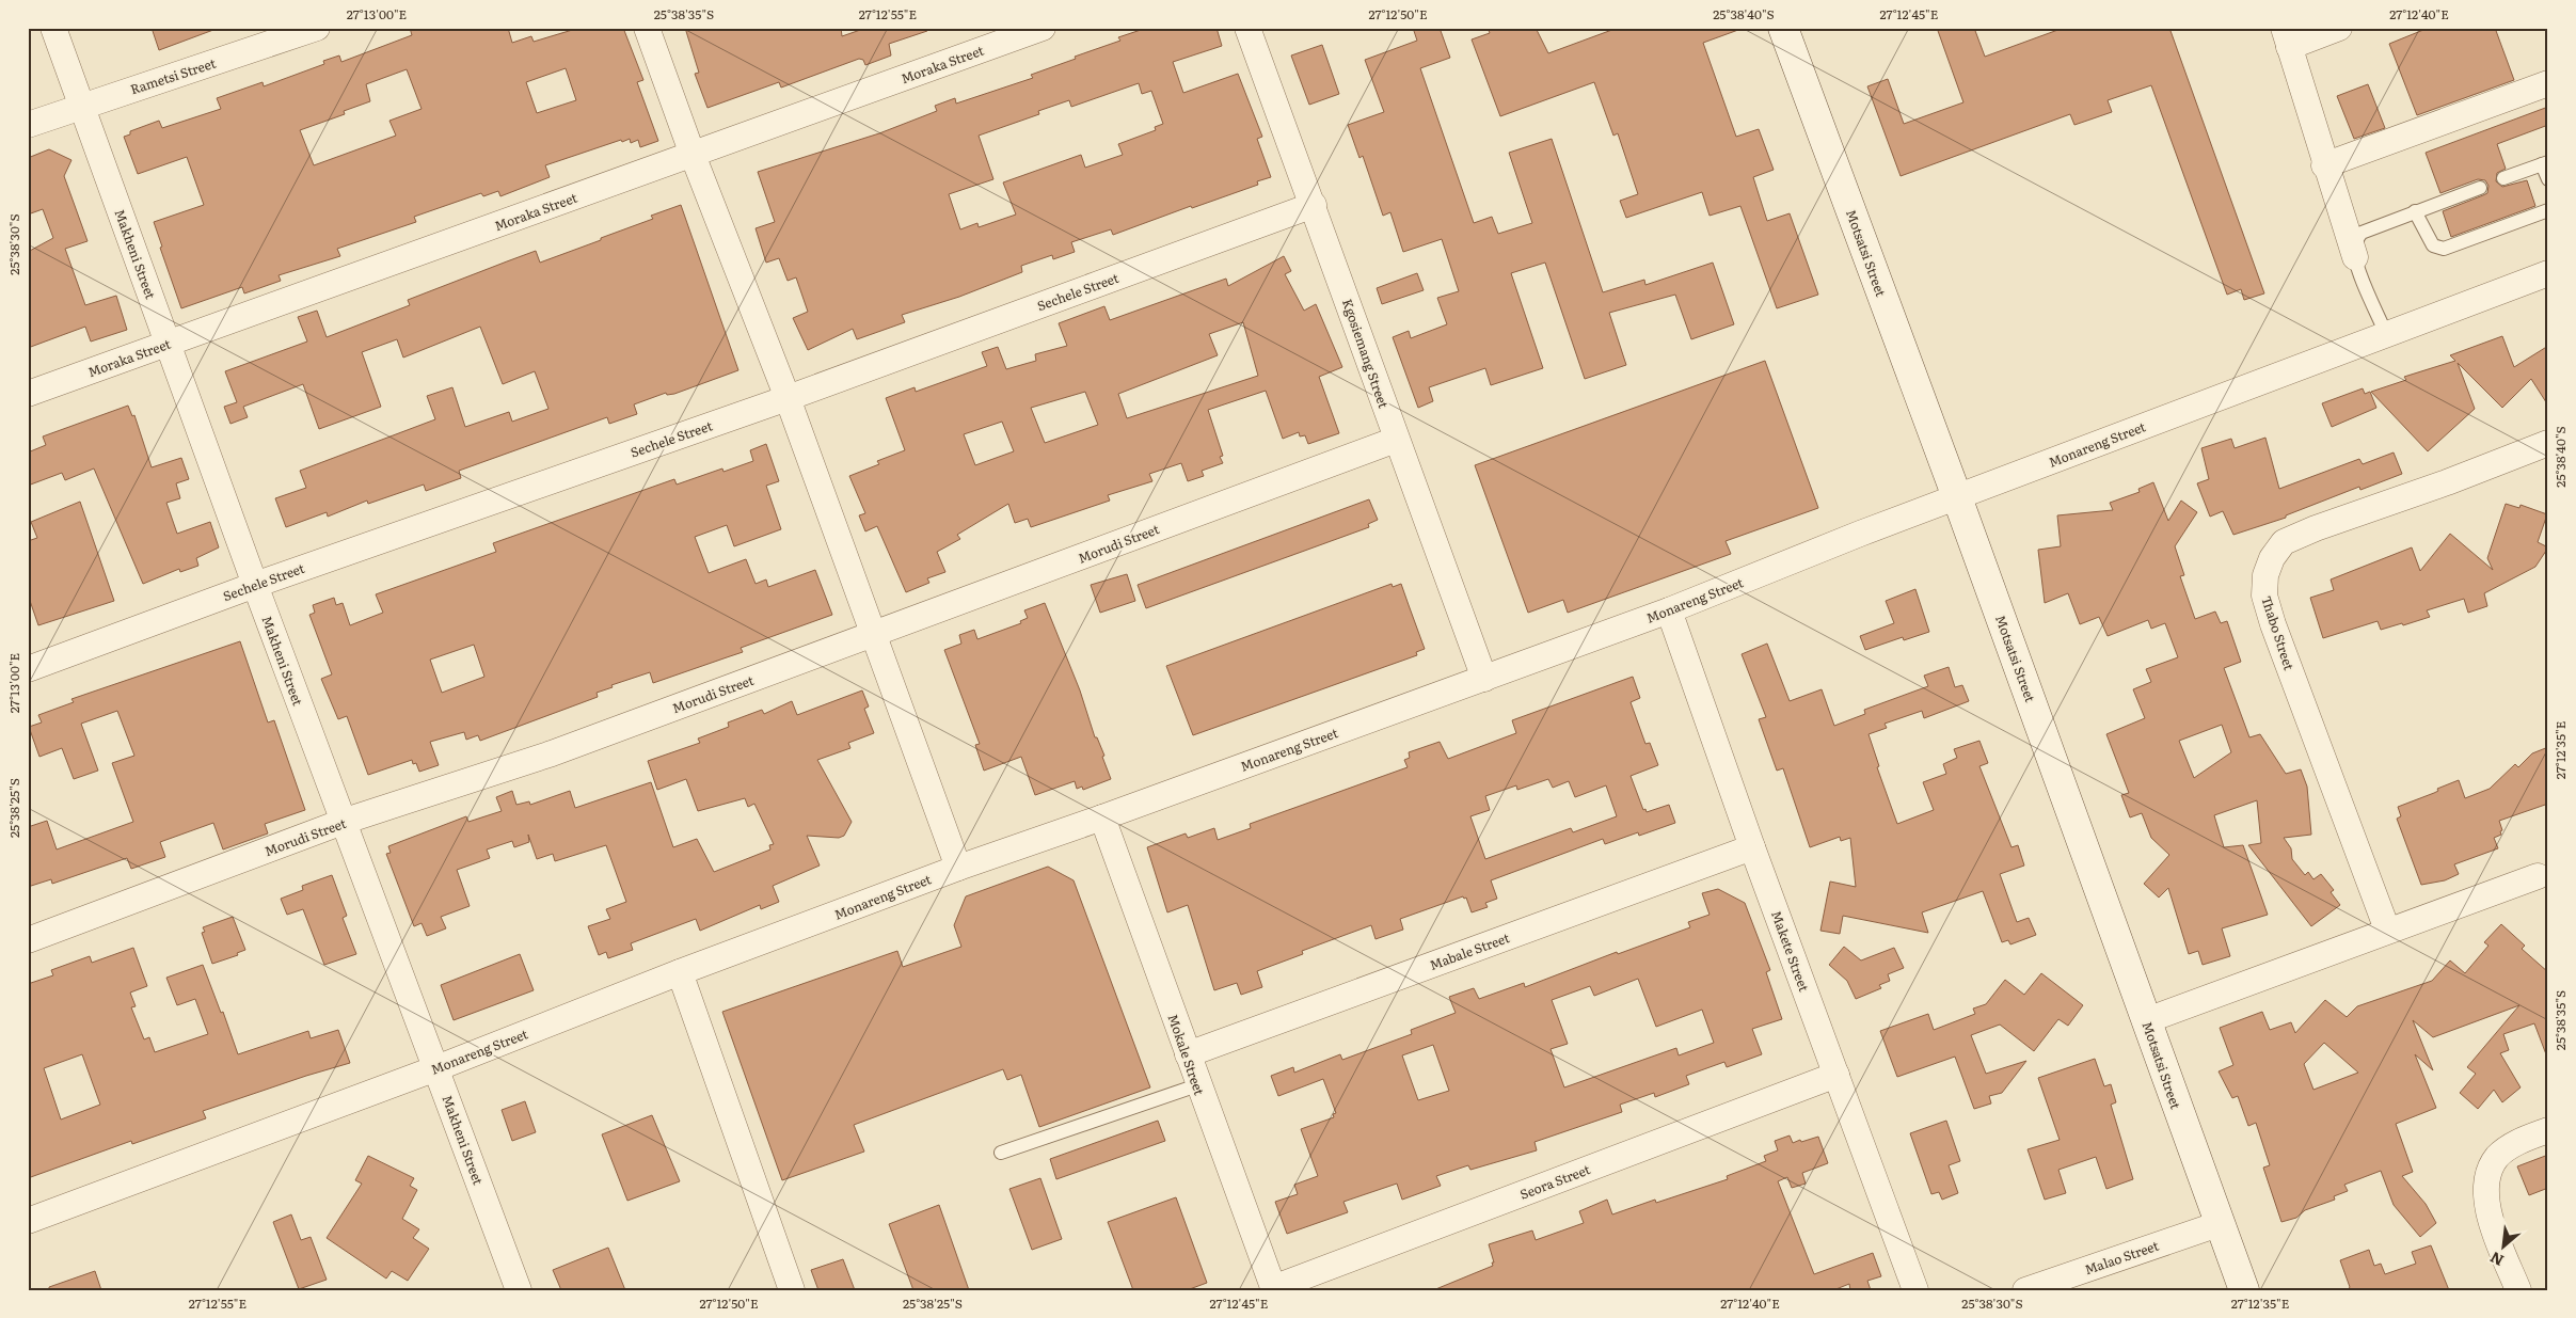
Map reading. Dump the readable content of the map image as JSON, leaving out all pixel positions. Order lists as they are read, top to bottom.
{
  "streets": {
    "street": [
      "Moraka Street",
      "Rametsi Street",
      "Motsatsi Street",
      "Makheni Street",
      "Sechele Street",
      "Kgosiemang Street",
      "Monareng Street",
      "Morudi Street",
      "Thabo Street",
      "Mabale Street",
      "Makete Street",
      "Mokale Street",
      "Seora Street",
      "Malao Street"
    ]
  },
  "crossings": [
    ["Moraka Street", "Makheni Street"],
    ["Rametsi Street", "Makheni Street"],
    ["Motsatsi Street", "Monareng Street"],
    ["Motsatsi Street", "Malao Street"],
    ["Makheni Street", "Sechele Street"],
    ["Makheni Street", "Monareng Street"],
    ["Makheni Street", "Morudi Street"],
    ["Sechele Street", "Kgosiemang Street"],
    ["Kgosiemang Street", "Monareng Street"],
    ["Kgosiemang Street", "Morudi Street"],
    ["Monareng Street", "Makete Street"],
    ["Monareng Street", "Mokale Street"],
    ["Mabale Street", "Makete Street"],
    ["Mabale Street", "Mokale Street"],
    ["Makete Street", "Seora Street"],
    ["Mokale Street", "Seora Street"]
  ],
  "north": "bottom left",
  "coordinates": [
    "27°13'00\"E",
    "25°38'35\"S",
    "27°12'55\"E",
    "27°12'50\"E",
    "25°38'40\"S",
    "27°12'45\"E",
    "27°12'40\"E",
    "25°38'30\"S",
    "27°12'35\"E",
    "25°38'25\"S"
  ]
}
